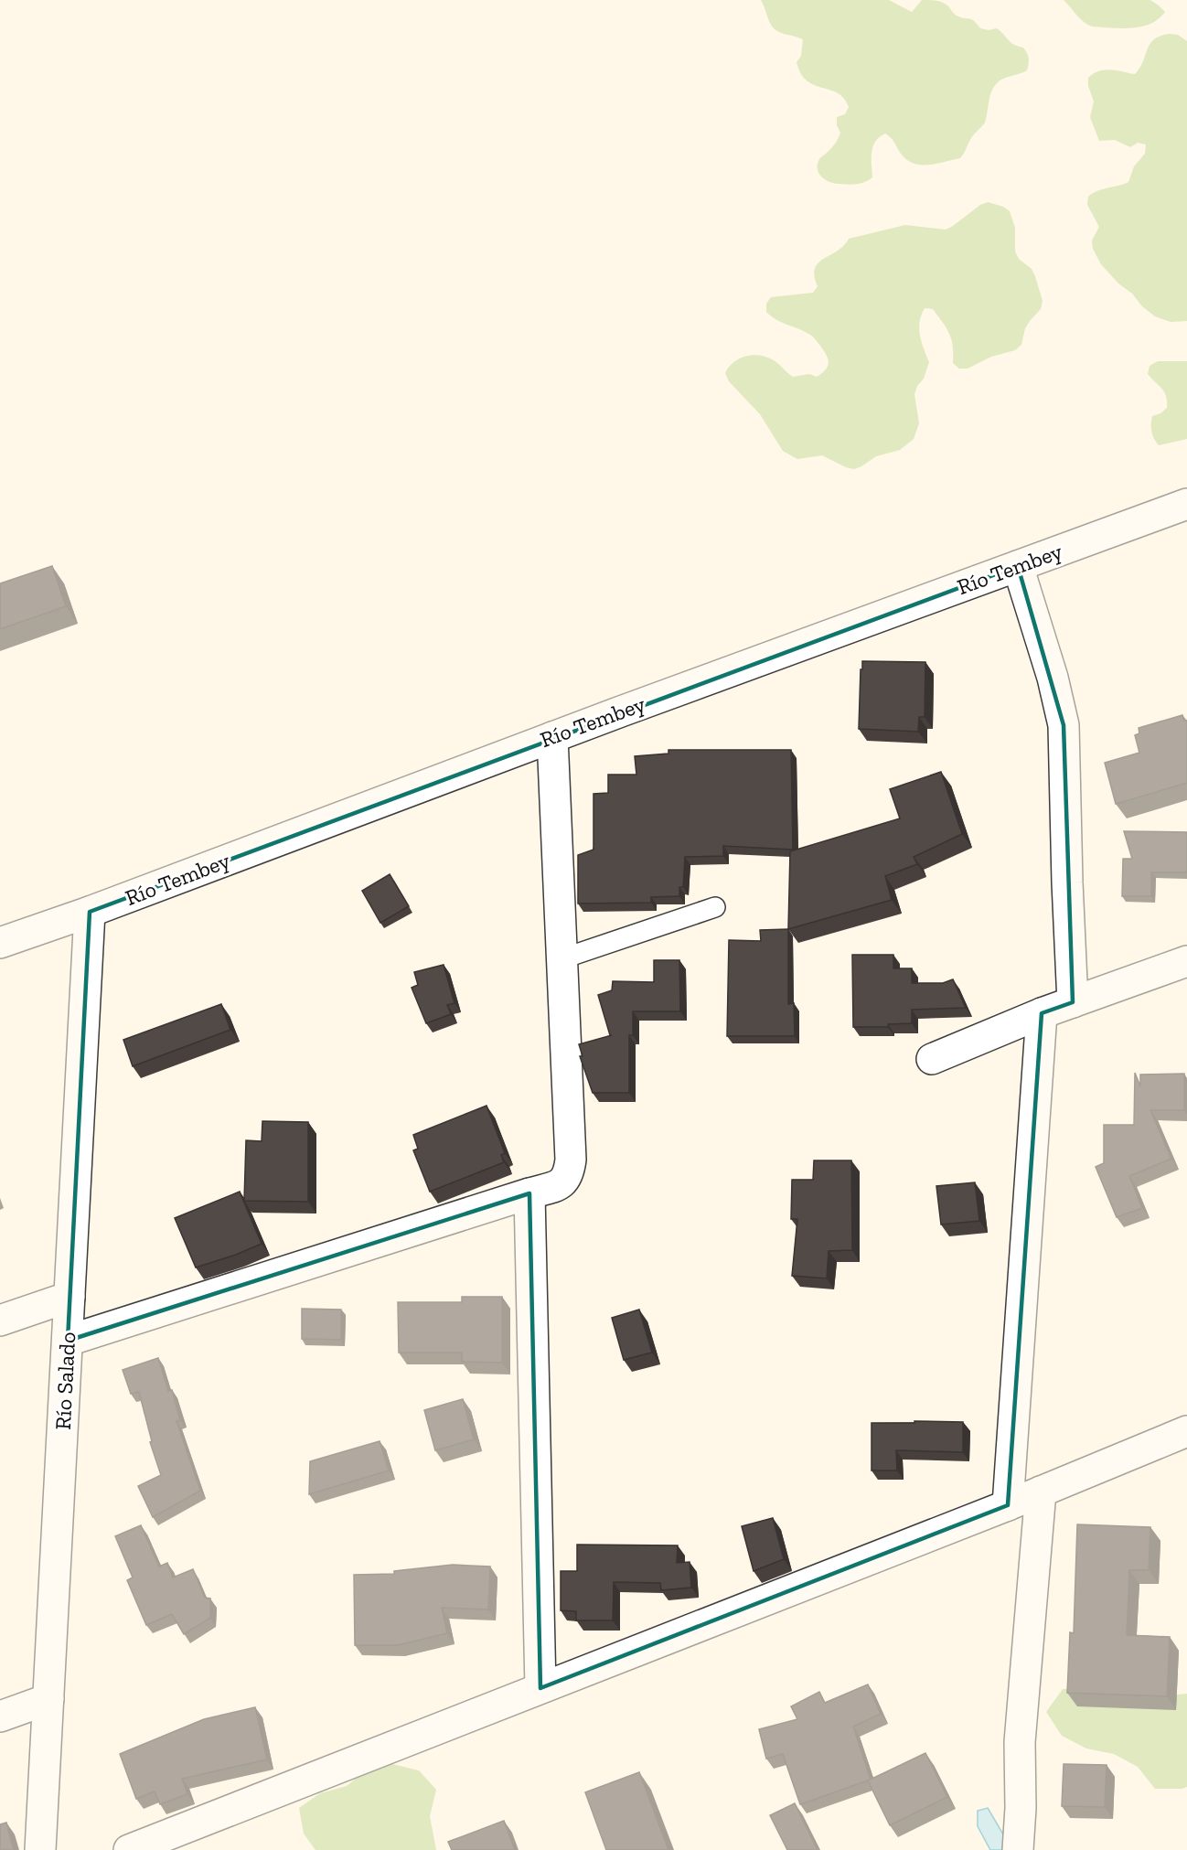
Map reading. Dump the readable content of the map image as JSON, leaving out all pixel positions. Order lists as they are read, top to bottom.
{
  "streets": {
    "street": ["Río Tembey", "Río Salado"]
  },
  "crossings": [
    ["Río Tembey", "Río Salado"]
  ]
}
